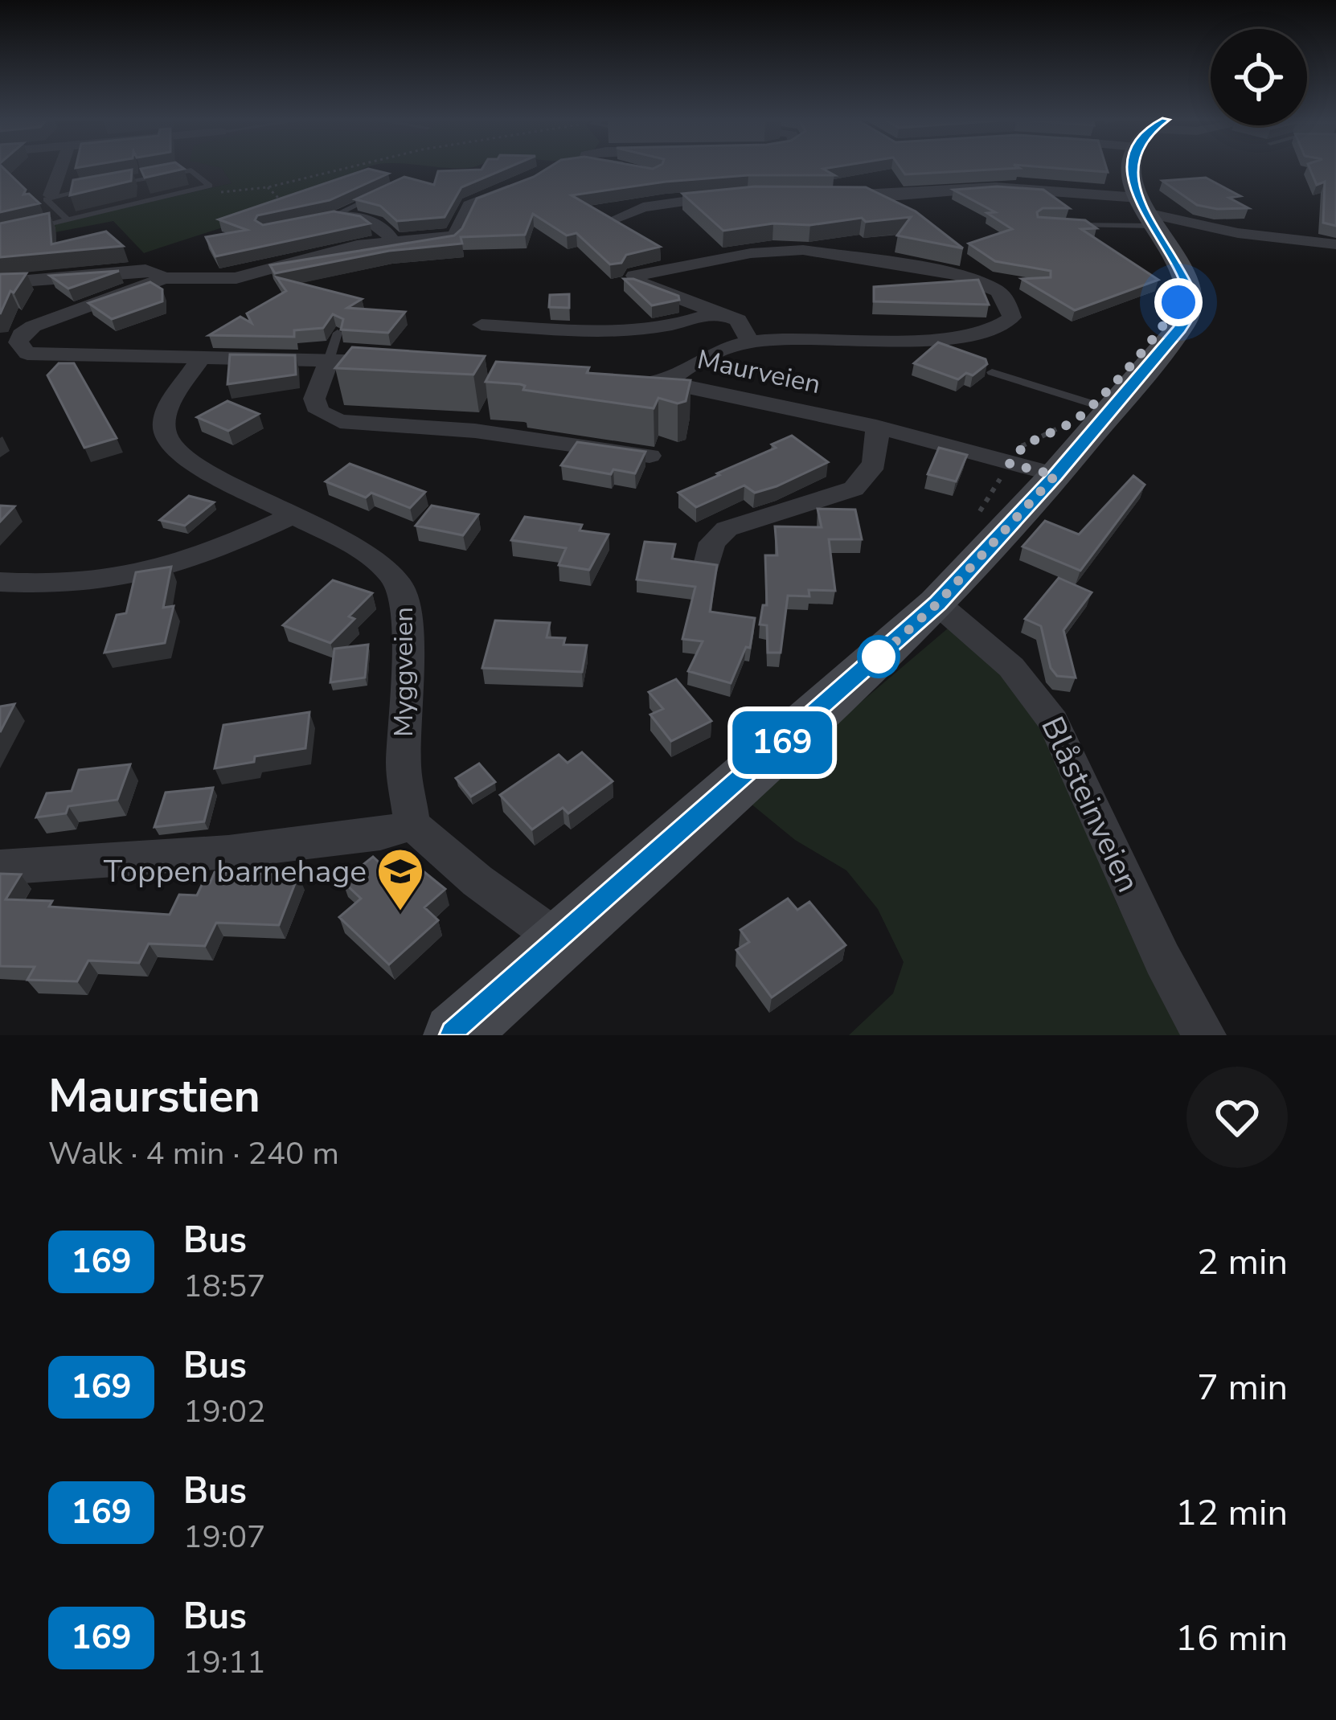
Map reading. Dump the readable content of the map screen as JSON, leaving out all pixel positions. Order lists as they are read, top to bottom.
{
  "streets": {
    "street": ["Maurveien", "Myggveien", "Blåsteinveien"]
  },
  "places": {
    "school or university": ["Toppen barnehage"]
  },
  "lines": ["bus line 169"],
  "page": {
    "on_map": "169",
    "heading": ["Maurstien", "Walk · 4 min · 240 m"],
    "list": [
      {
        "mark": "169",
        "name": "Bus",
        "note": "18:57",
        "value": "2 min"
      },
      {
        "mark": "169",
        "name": "Bus",
        "note": "19:02",
        "value": "7 min"
      },
      {
        "mark": "169",
        "name": "Bus",
        "note": "19:07",
        "value": "12 min"
      },
      {
        "mark": "169",
        "name": "Bus",
        "note": "19:11",
        "value": "16 min"
      }
    ]
  }
}
